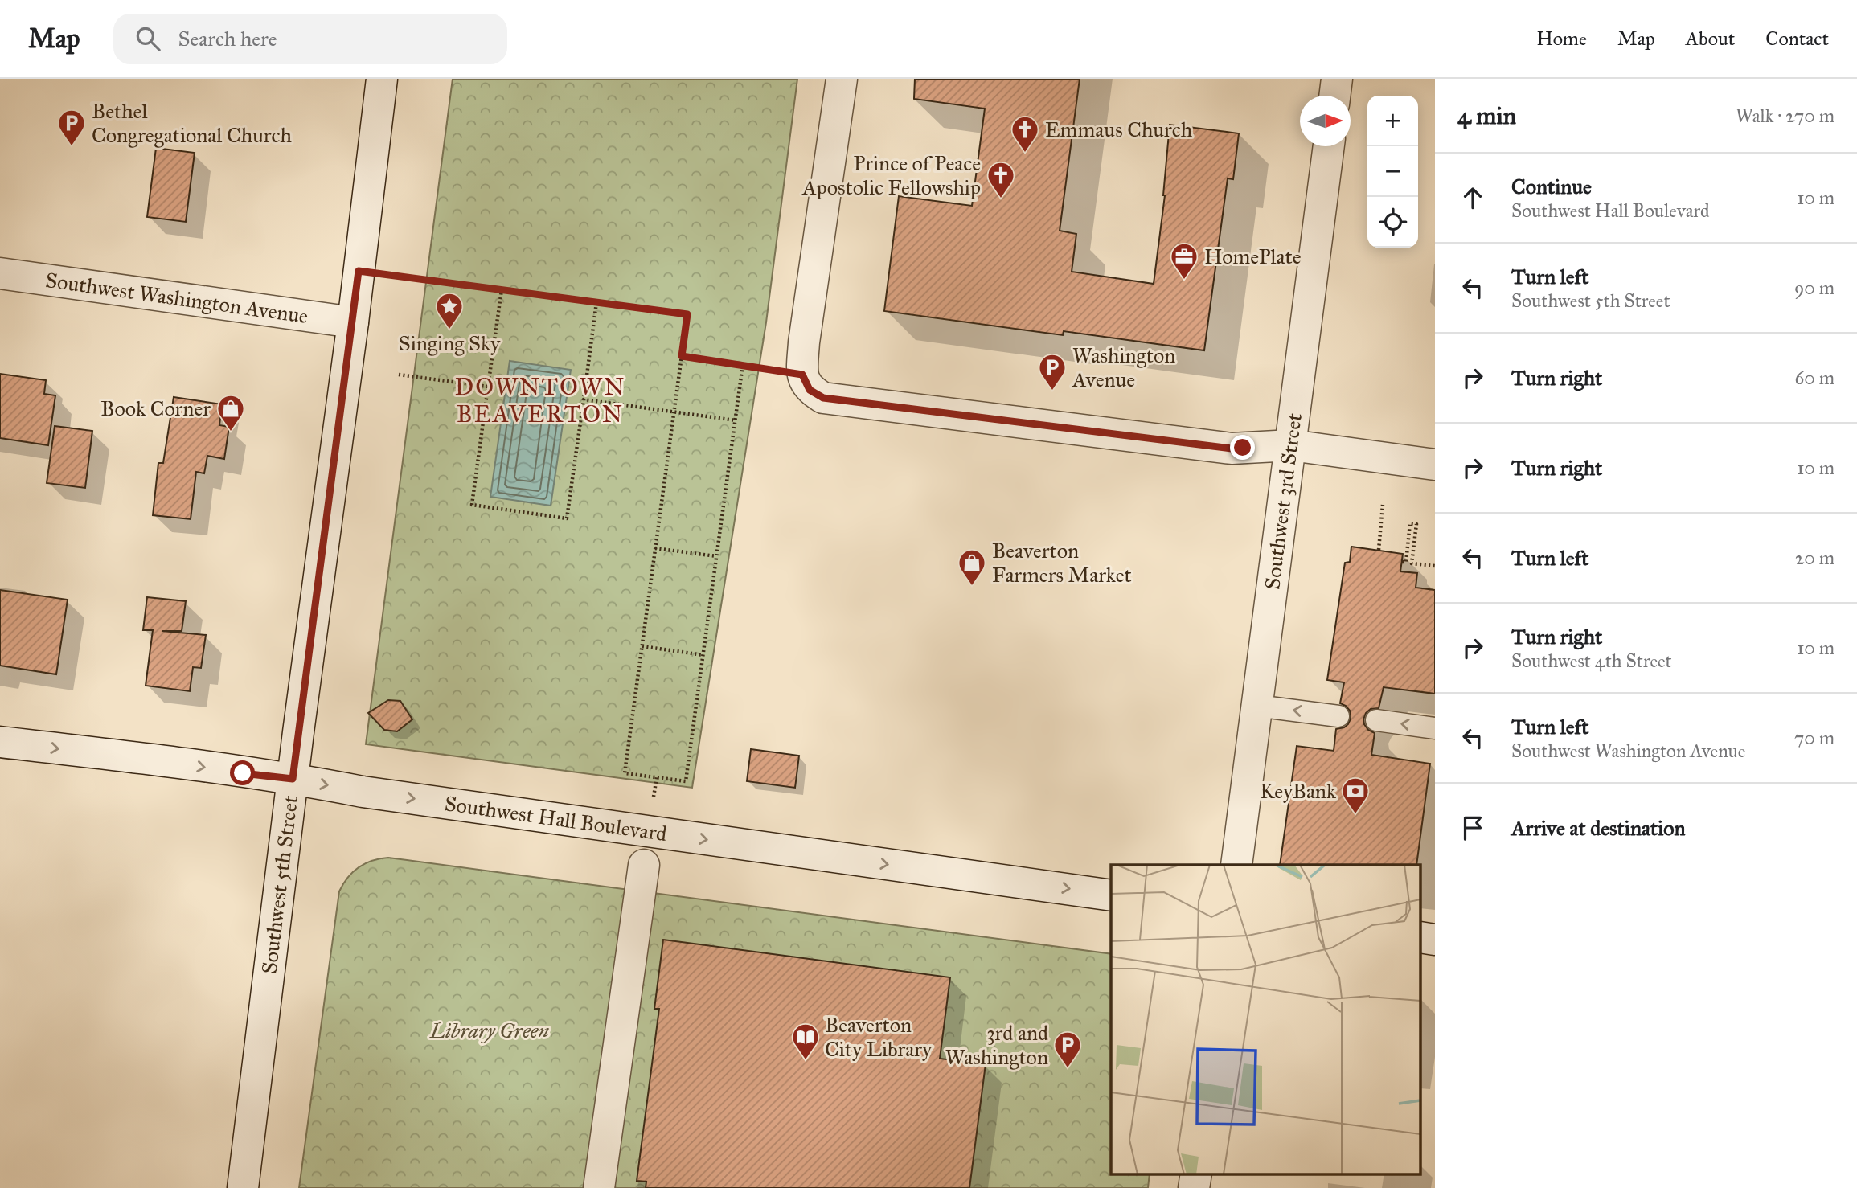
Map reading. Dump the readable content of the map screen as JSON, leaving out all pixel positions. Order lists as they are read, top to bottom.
{
  "streets": {
    "street": [
      "Southwest Washington Avenue",
      "Southwest 3rd Street",
      "Southwest Hall Boulevard",
      "Southwest 5th Street"
    ]
  },
  "crossings": [
    ["Southwest Washington Avenue", "Southwest 5th Street"],
    ["Southwest Hall Boulevard", "Southwest 5th Street"]
  ],
  "one_way": ["Southwest Hall Boulevard"],
  "districts": ["DOWNTOWN BEAVERTON"],
  "parks": ["Library Green"],
  "places": {
    "parking": ["Bethel Congregational Church", "Washington Avenue", "3rd and Washington"],
    "church": ["Emmaus Church", "Prince of Peace Apostolic Fellowship"],
    "office": ["HomePlate"],
    "place": ["Singing Sky"],
    "shop": ["Book Corner", "Beaverton Farmers Market"],
    "bank": ["KeyBank"],
    "library": ["Beaverton City Library"]
  },
  "north": "right",
  "page": {
    "header": "Map",
    "search": "Search here",
    "nav": [
      "Home",
      "Map",
      "About",
      "Contact"
    ],
    "heading": ["4 min", "Walk · 270 m"],
    "map_buttons": ["+", "−"],
    "list": [
      ["Continue", "Southwest Hall Boulevard", "10 m"],
      ["Turn left", "Southwest 5th Street", "90 m"],
      ["Turn right", "60 m"],
      ["Turn right", "10 m"],
      ["Turn left", "20 m"],
      ["Turn right", "Southwest 4th Street", "10 m"],
      ["Turn left", "Southwest Washington Avenue", "70 m"],
      "Arrive at destination"
    ]
  }
}
